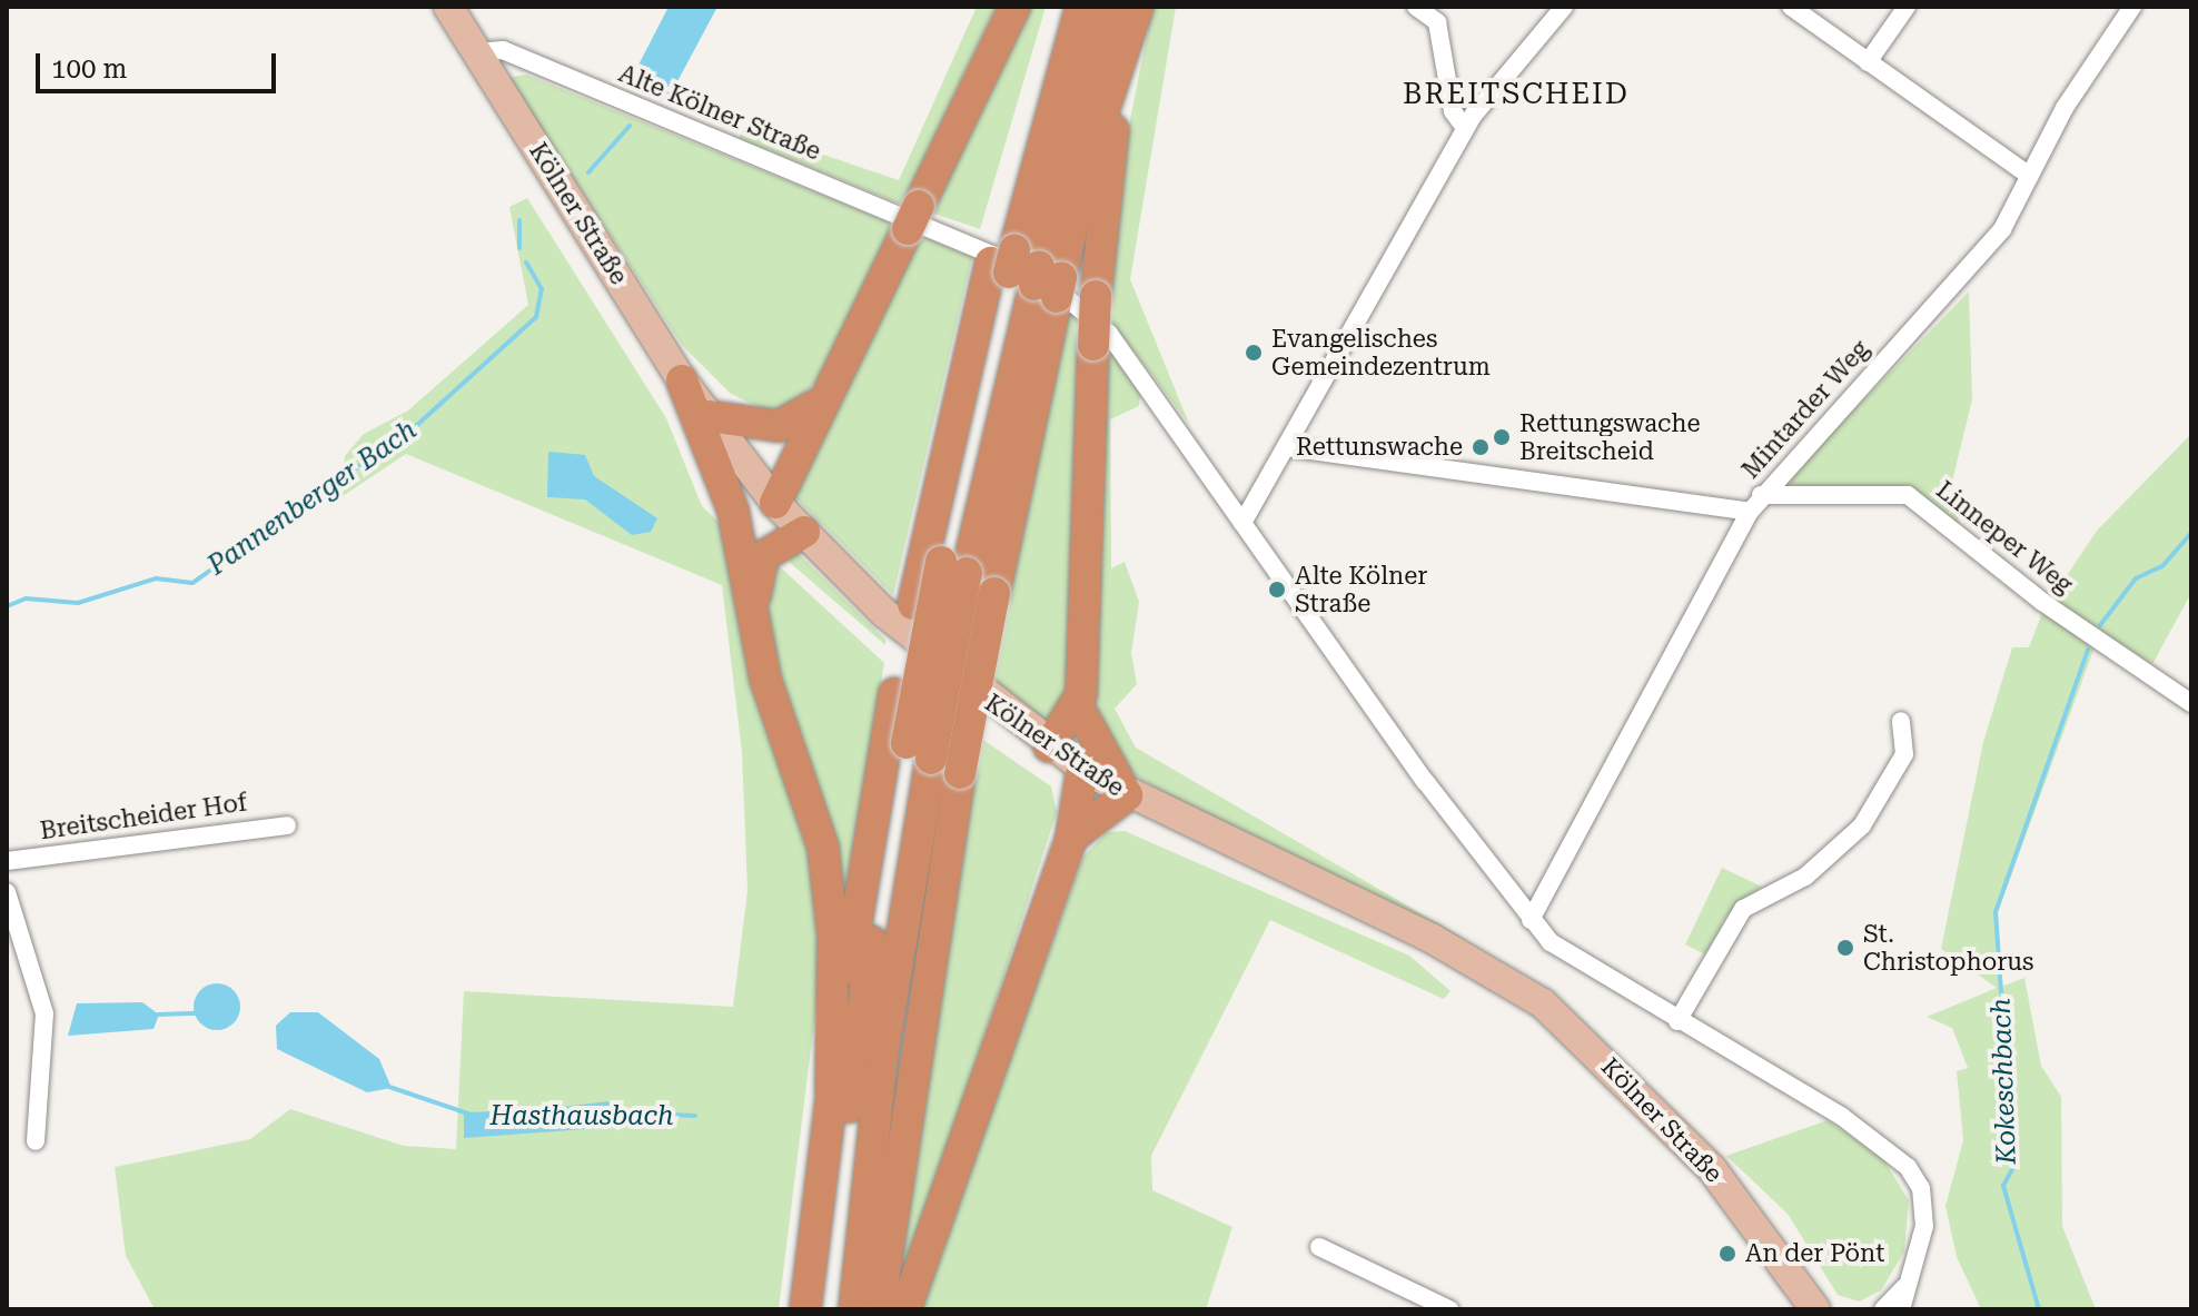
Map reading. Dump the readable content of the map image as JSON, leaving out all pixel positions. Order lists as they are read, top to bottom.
{
  "streets": {
    "main road": ["Kölner Straße"],
    "street": [
      "Alte Kölner Straße",
      "Mintarder Weg",
      "Linneper Weg",
      "Breitscheider Hof"
    ]
  },
  "crossings": [
    ["Alte Kölner Straße", "Kölner Straße"],
    ["Alte Kölner Straße", "Mintarder Weg"],
    ["Mintarder Weg", "Linneper Weg"]
  ],
  "districts": ["BREITSCHEID"],
  "water": ["Pannenberger Bach", "Kokeschbach", "Hasthausbach"],
  "places": [
    "Evangelisches Gemeindezentrum",
    "Rettungswache Breitscheid",
    "Rettunswache",
    "Alte Kölner Straße",
    "St. Christophorus",
    "An der Pönt"
  ],
  "scale_bar": "100 m"
}
